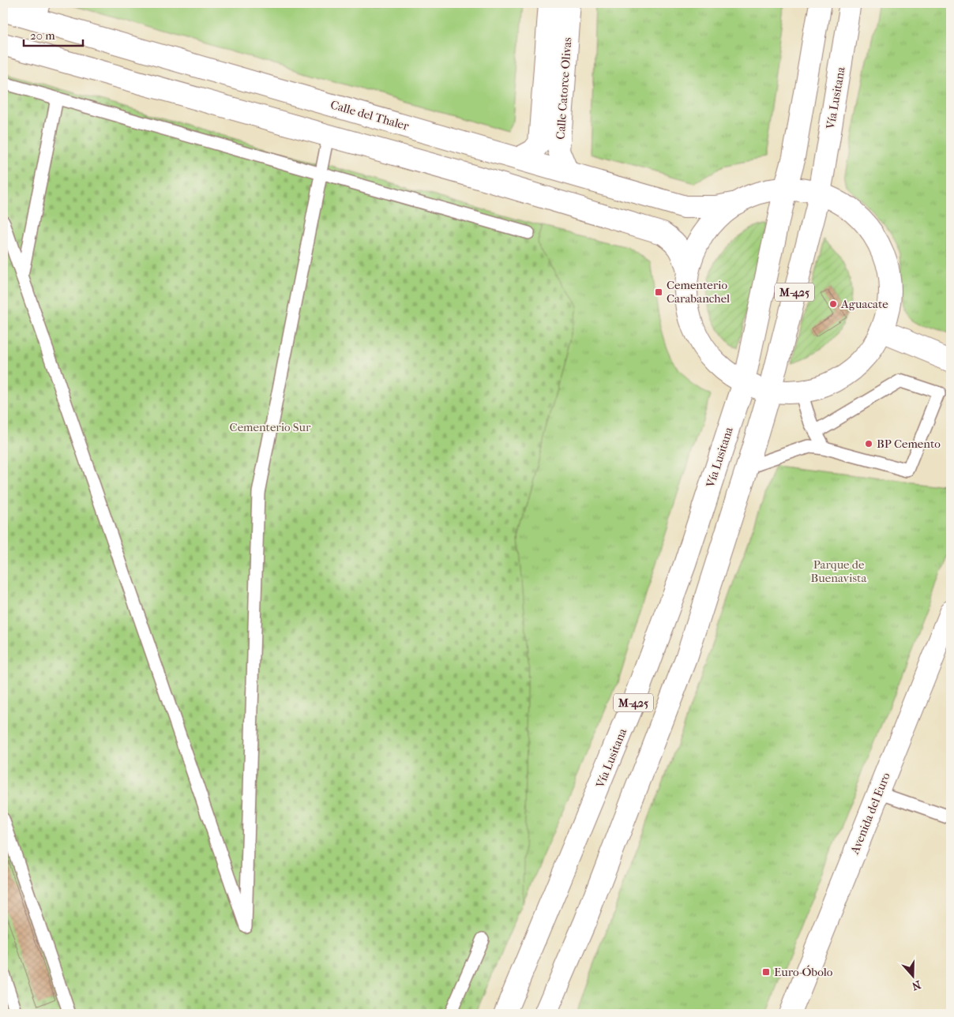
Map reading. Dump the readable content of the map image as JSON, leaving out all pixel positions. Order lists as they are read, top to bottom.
{
  "streets": {
    "street": [
      "Calle Catorce Olivas",
      "Vía Lusitana",
      "Calle del Thaler",
      "M-425",
      "Avenida del Euro"
    ]
  },
  "crossings": [
    ["Calle Catorce Olivas", "Calle del Thaler"],
    ["Vía Lusitana", "M-425"]
  ],
  "parks": ["Cementerio Sur", "Parque de Buenavista"],
  "places": {
    "transit": ["Cementerio Carabanchel", "Euro-Óbolo"],
    "other": ["Aguacate", "BP Cemento"]
  },
  "scale_bar": "20 m",
  "north": "bottom"
}
